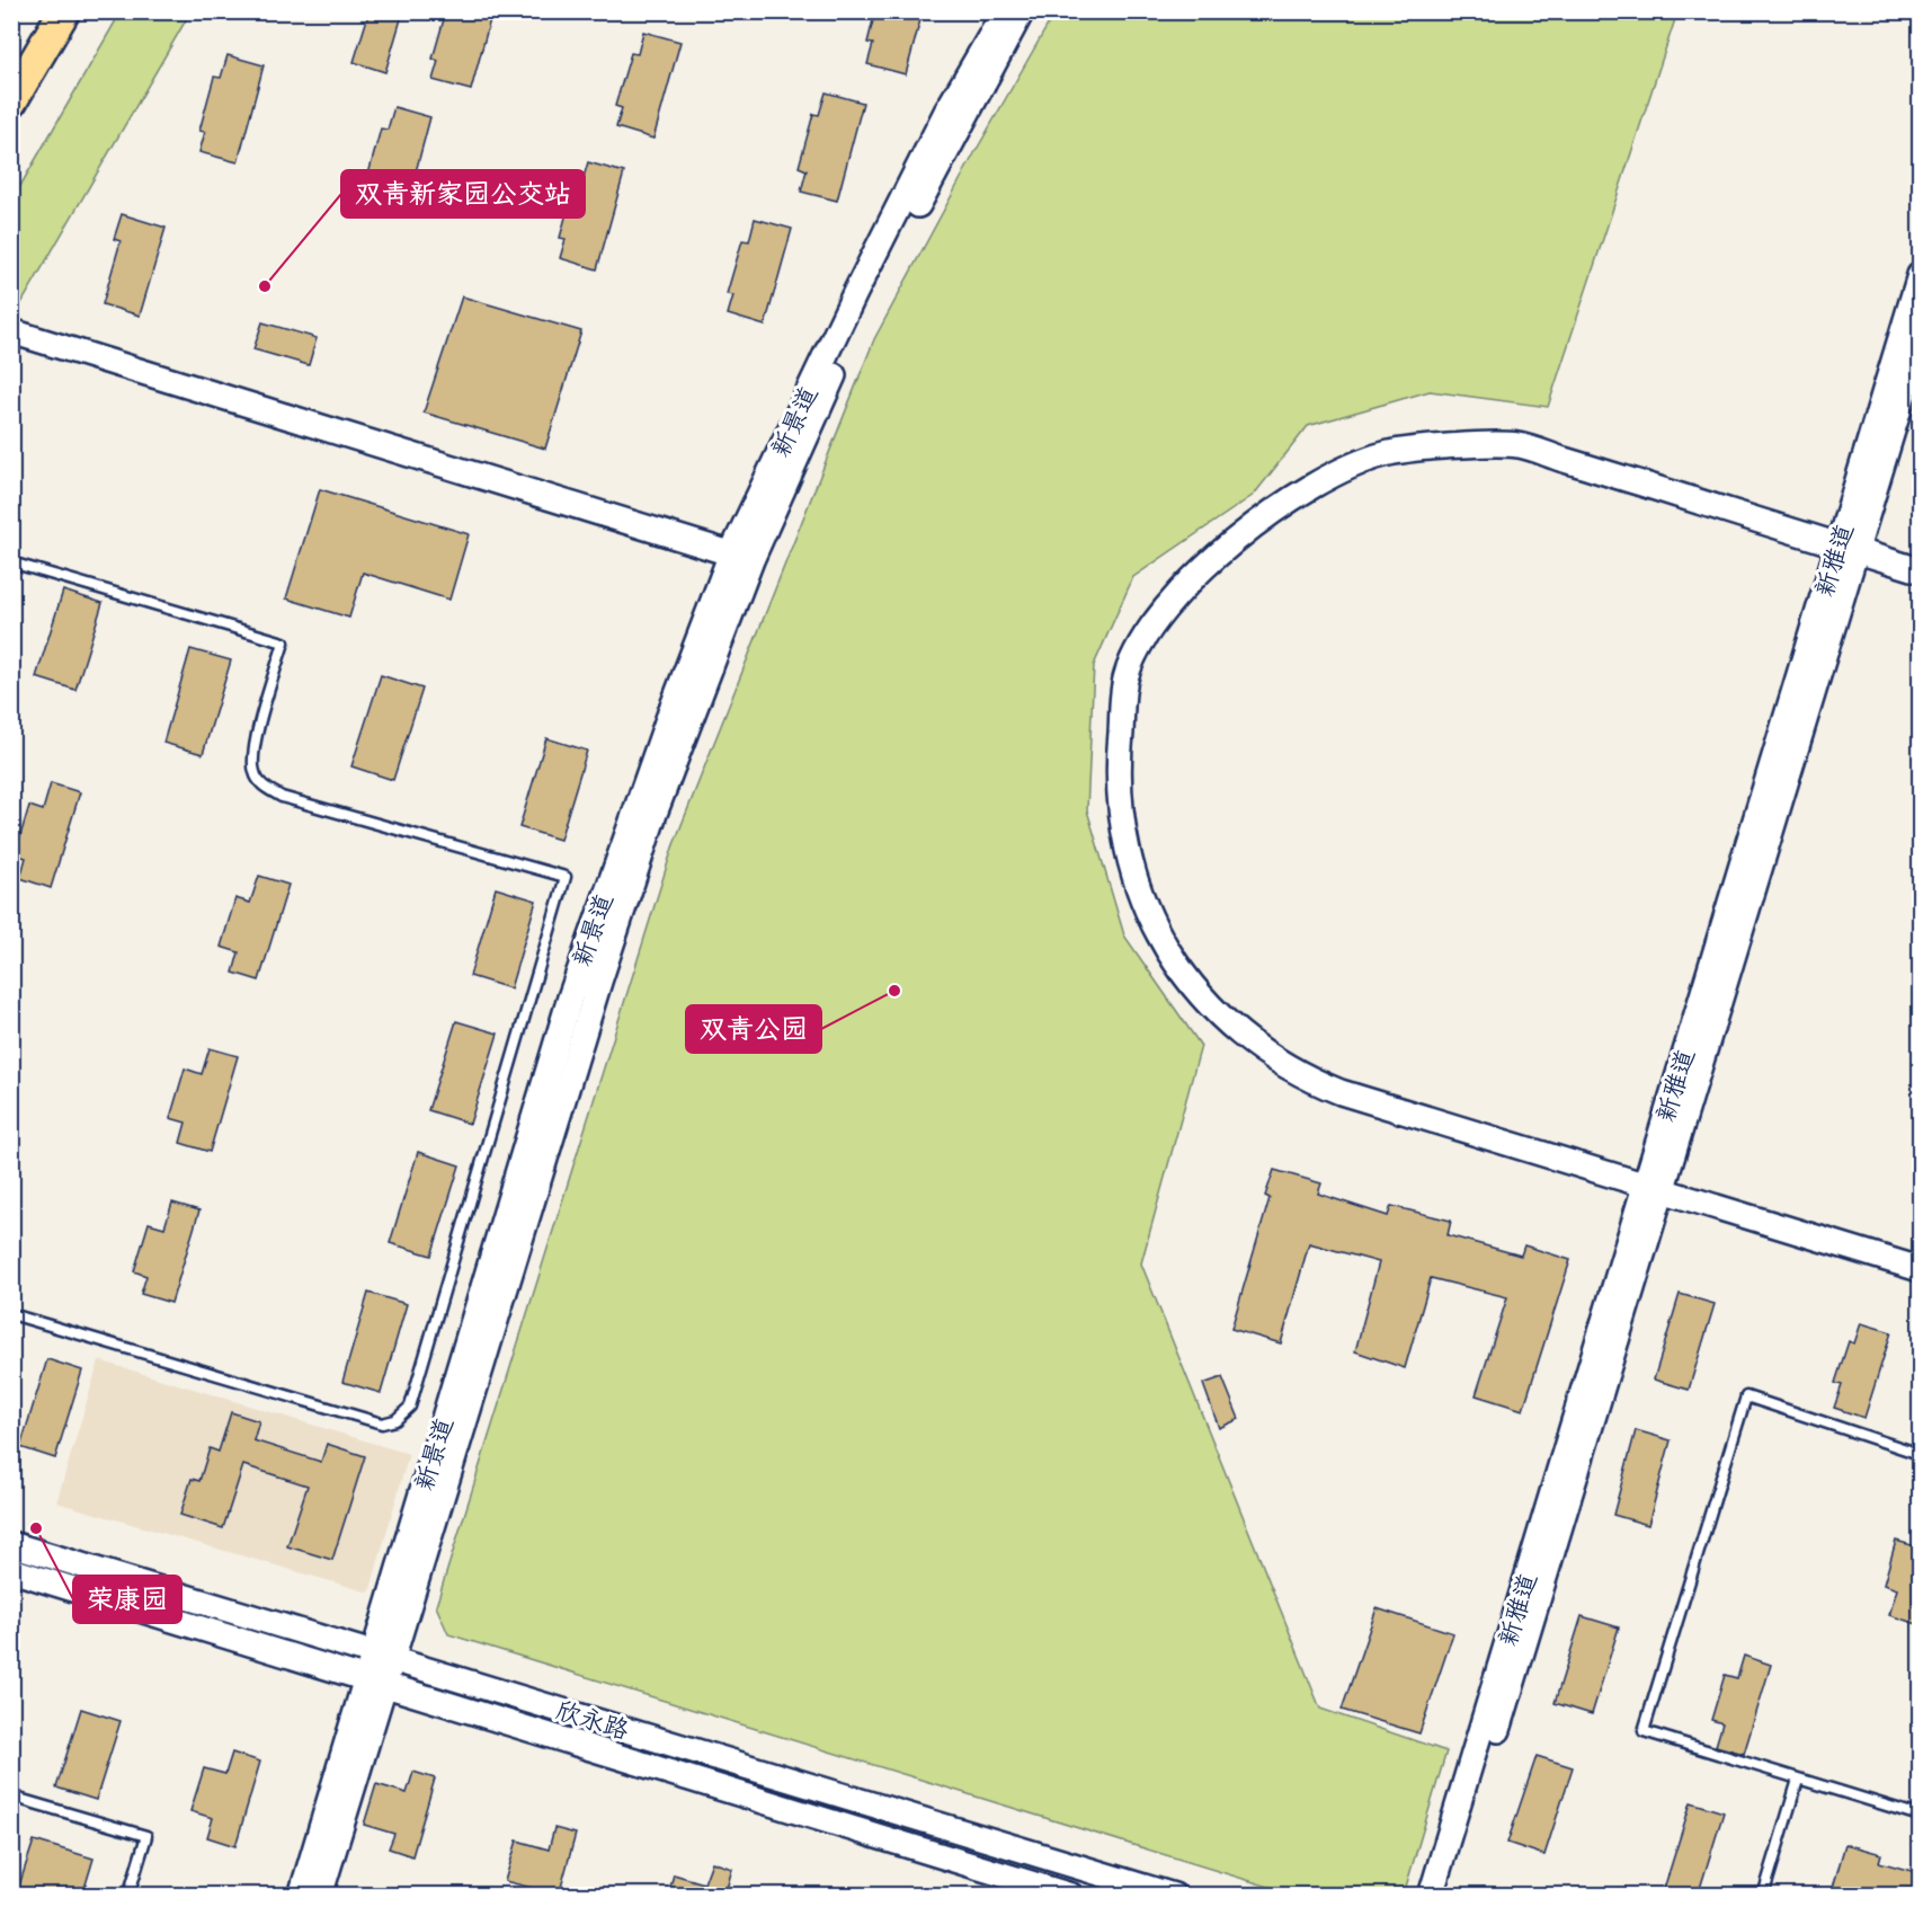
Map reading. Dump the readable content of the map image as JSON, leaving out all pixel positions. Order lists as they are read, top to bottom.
{
  "streets": {
    "street": ["新景道", "新雅道", "欣永路"]
  },
  "crossings": [
    ["新景道", "欣永路"]
  ],
  "places": ["双青新家园公交站", "双青公园", "荣康园"]
}
